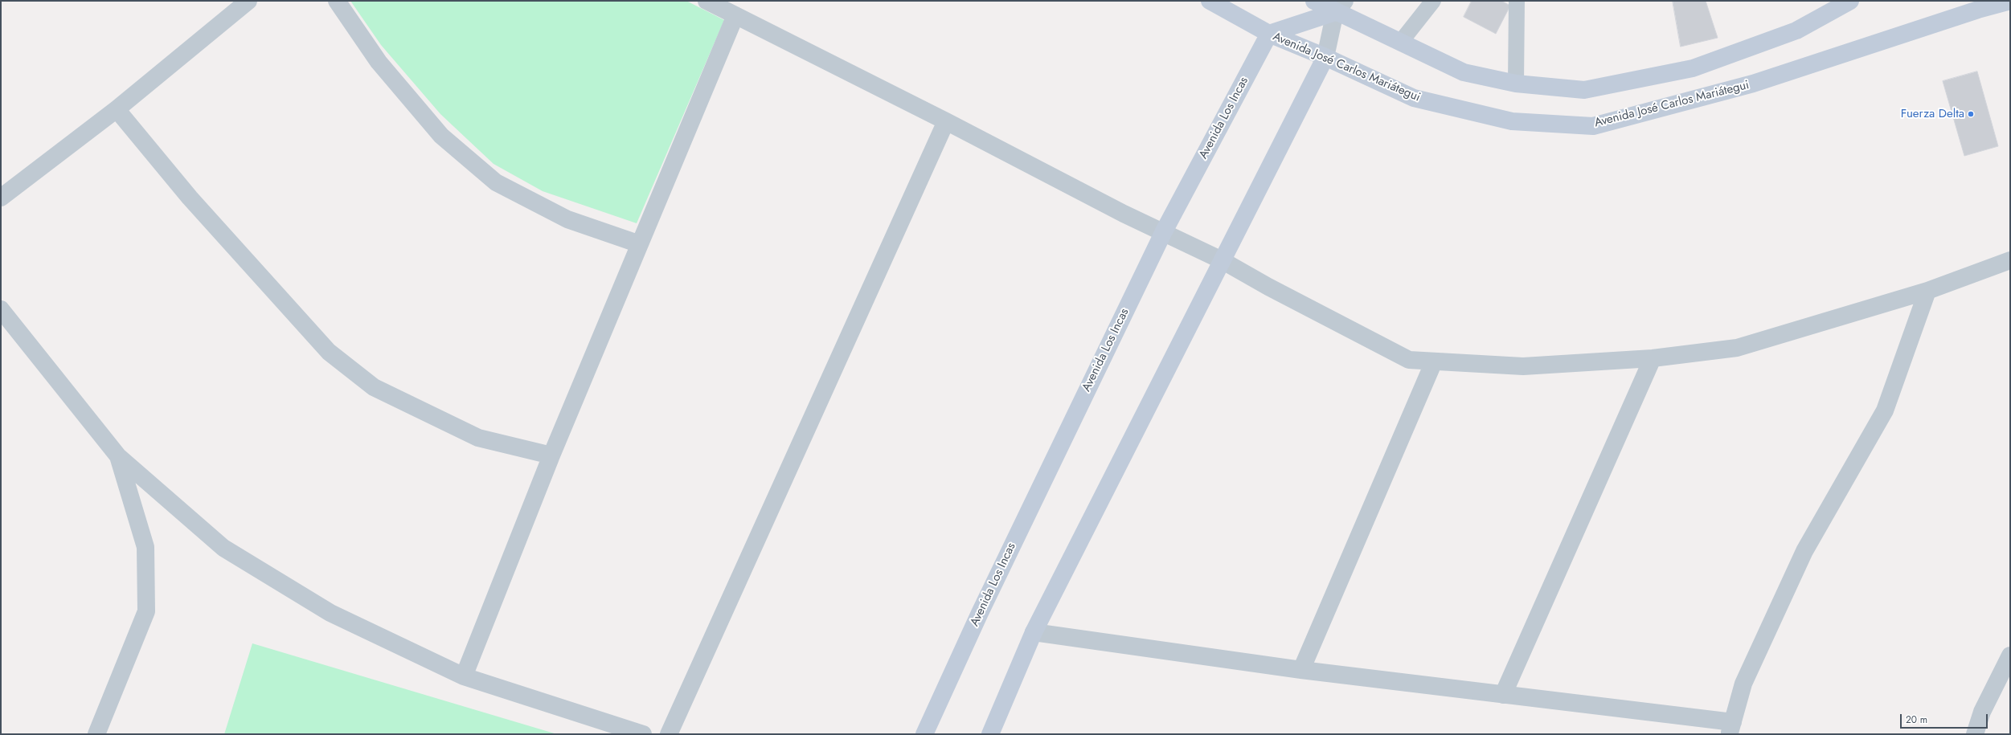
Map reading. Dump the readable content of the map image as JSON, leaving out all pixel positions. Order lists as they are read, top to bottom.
{
  "streets": {
    "main road": ["Avenida José Carlos Mariátegui", "Avenida Los Incas"]
  },
  "crossings": [
    ["Avenida José Carlos Mariátegui", "Avenida Los Incas"]
  ],
  "places": ["Fuerza Delta"],
  "scale_bar": "20 m"
}
